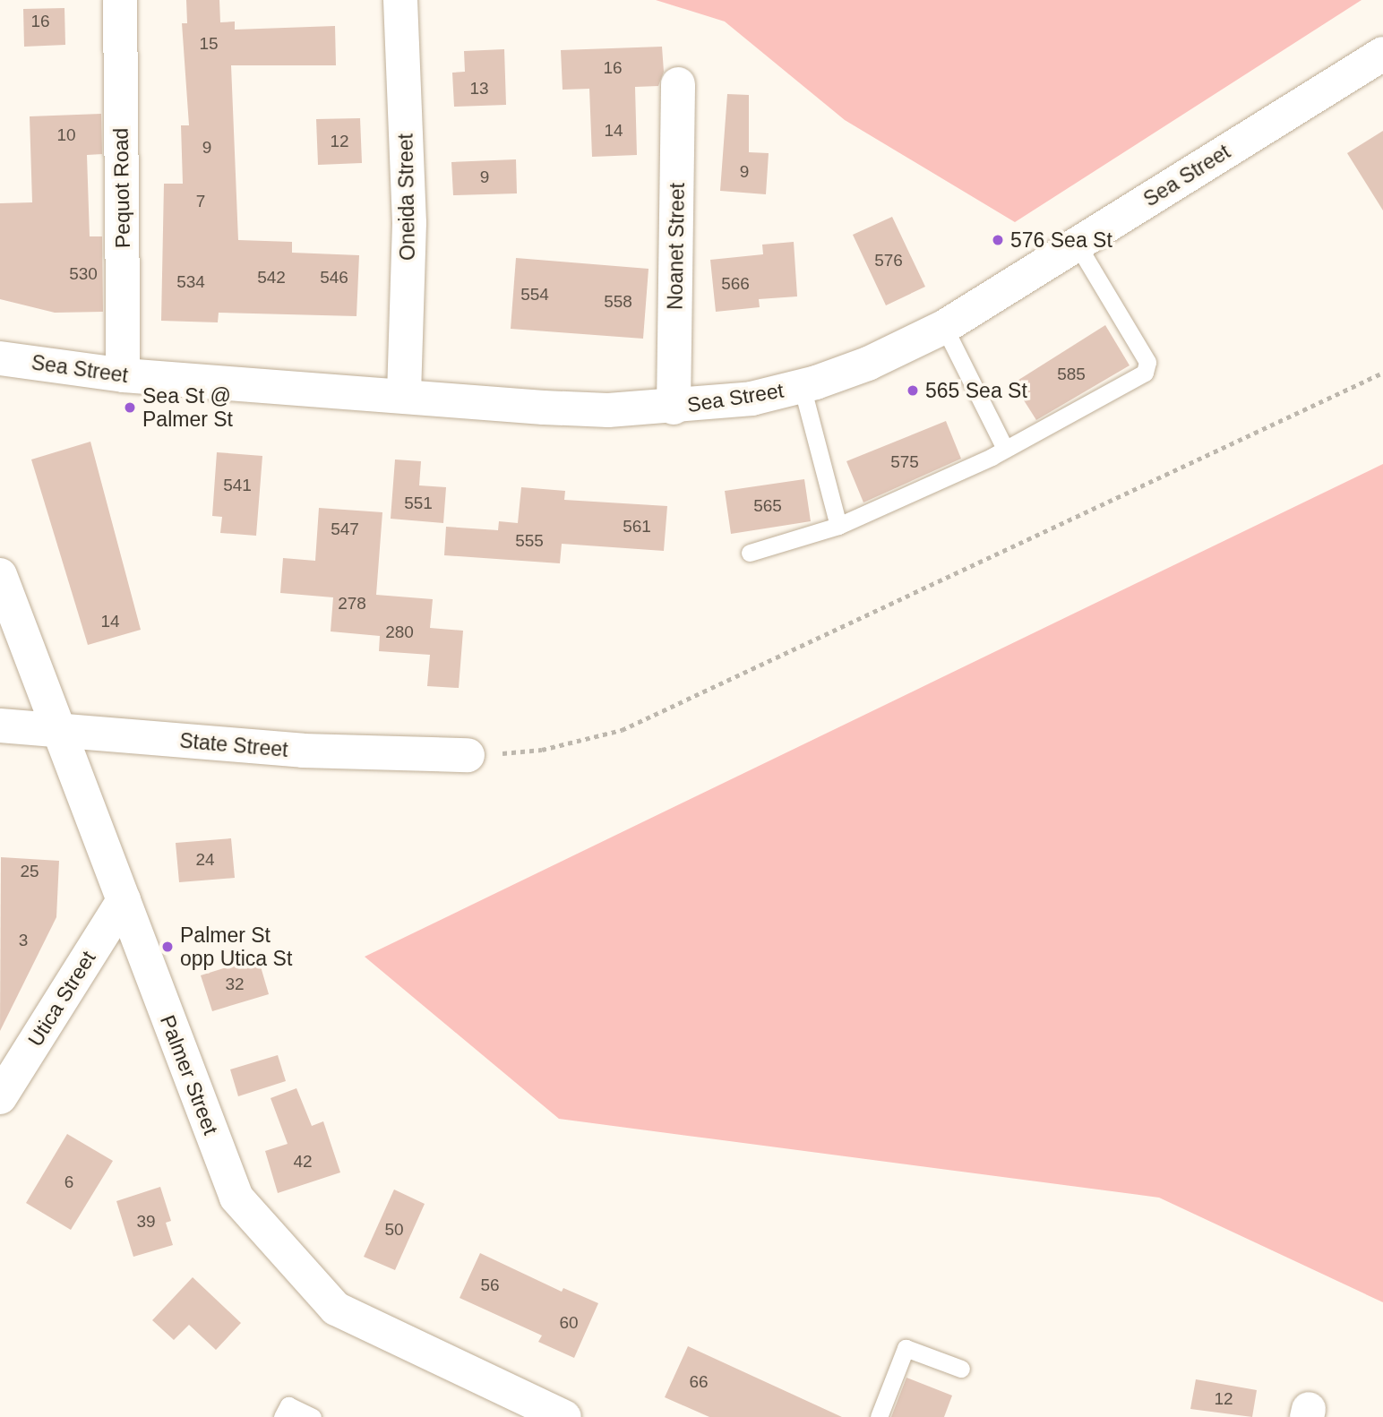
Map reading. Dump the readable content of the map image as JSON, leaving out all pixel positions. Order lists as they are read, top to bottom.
{
  "streets": {
    "street": [
      "Sea Street",
      "Pequot Road",
      "Oneida Street",
      "Noanet Street",
      "State Street",
      "Utica Street",
      "Palmer Street"
    ]
  },
  "crossings": [
    ["Sea Street", "Pequot Road"],
    ["Sea Street", "Oneida Street"],
    ["Sea Street", "Noanet Street"],
    ["State Street", "Palmer Street"],
    ["Utica Street", "Palmer Street"]
  ],
  "places": [
    "576 Sea St",
    "565 Sea St",
    "Sea St @ Palmer St",
    "Palmer St opp Utica St"
  ],
  "house_numbers": [
    "16",
    "15",
    "16",
    "13",
    "14",
    "10",
    "12",
    "9",
    "9",
    "9",
    "7",
    "576",
    "530",
    "542",
    "546",
    "534",
    "566",
    "554",
    "558",
    "585",
    "575",
    "541",
    "551",
    "565",
    "561",
    "547",
    "555",
    "278",
    "14",
    "280",
    "24",
    "25",
    "3",
    "32",
    "42",
    "6",
    "39",
    "50",
    "56",
    "60",
    "66",
    "12"
  ]
}
